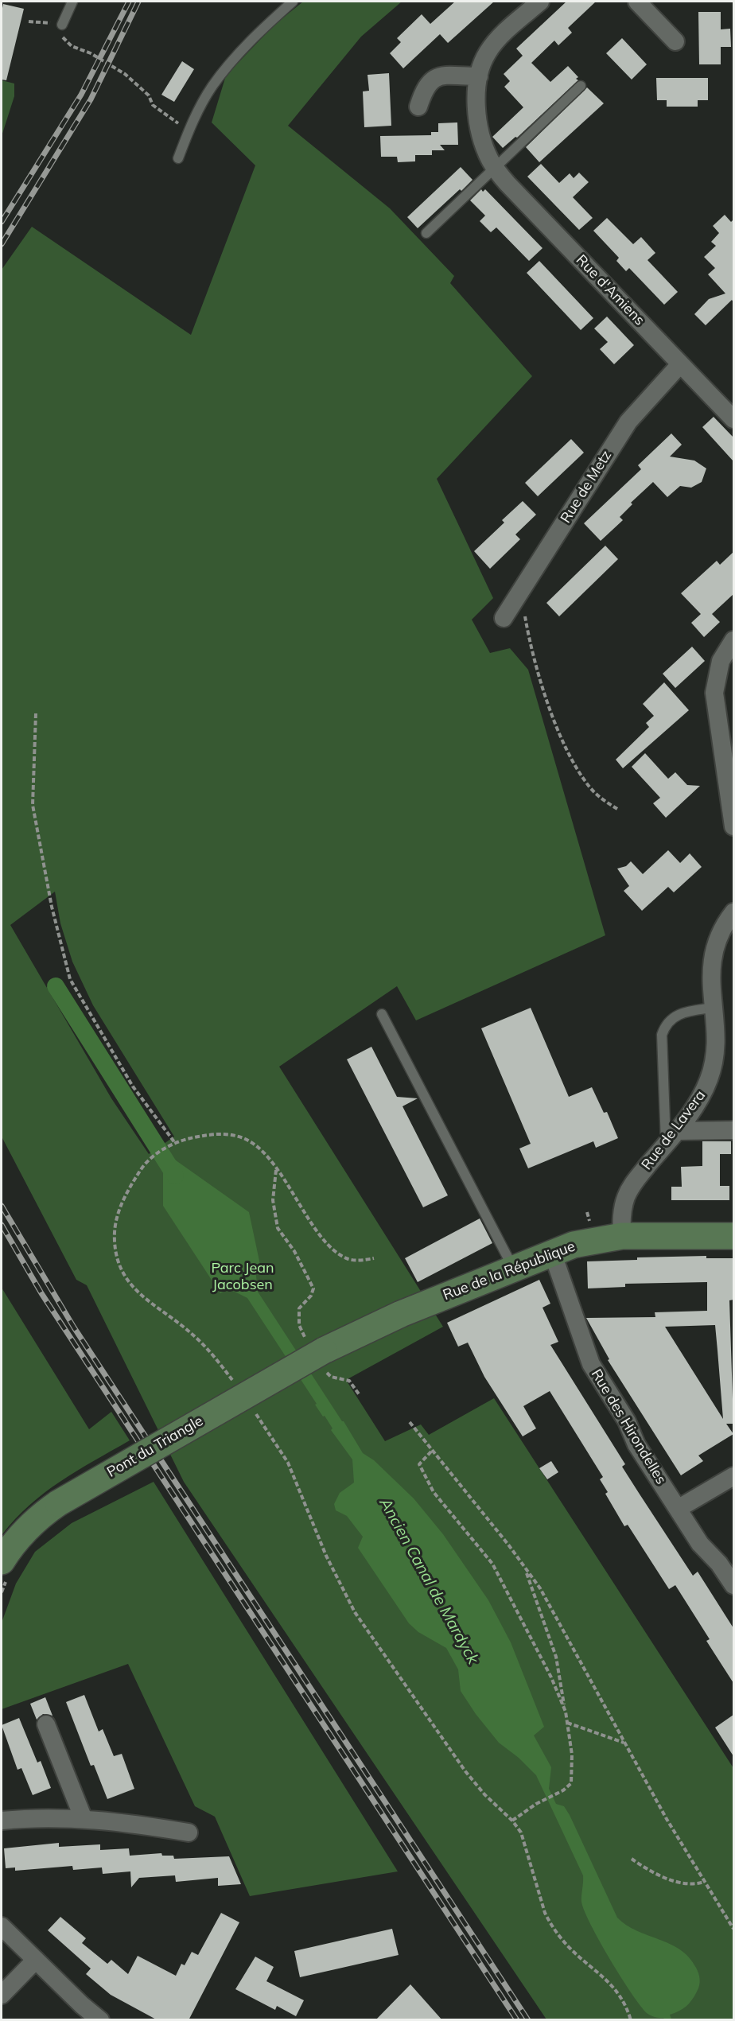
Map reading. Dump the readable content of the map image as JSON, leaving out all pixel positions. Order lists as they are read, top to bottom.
{
  "streets": {
    "street": [
      "Rue d'Amiens",
      "Rue de Metz",
      "Rue de Lavera",
      "Rue de la République",
      "Rue des Hirondelles",
      "Pont du Triangle"
    ]
  },
  "crossings": [
    ["Rue d'Amiens", "Rue de Metz"],
    ["Rue de Lavera", "Rue de la République"],
    ["Rue de la République", "Rue des Hirondelles"],
    ["Rue de la République", "Pont du Triangle"]
  ],
  "water": ["Ancien Canal de Mardyck"],
  "parks": ["Parc Jean Jacobsen"]
}
